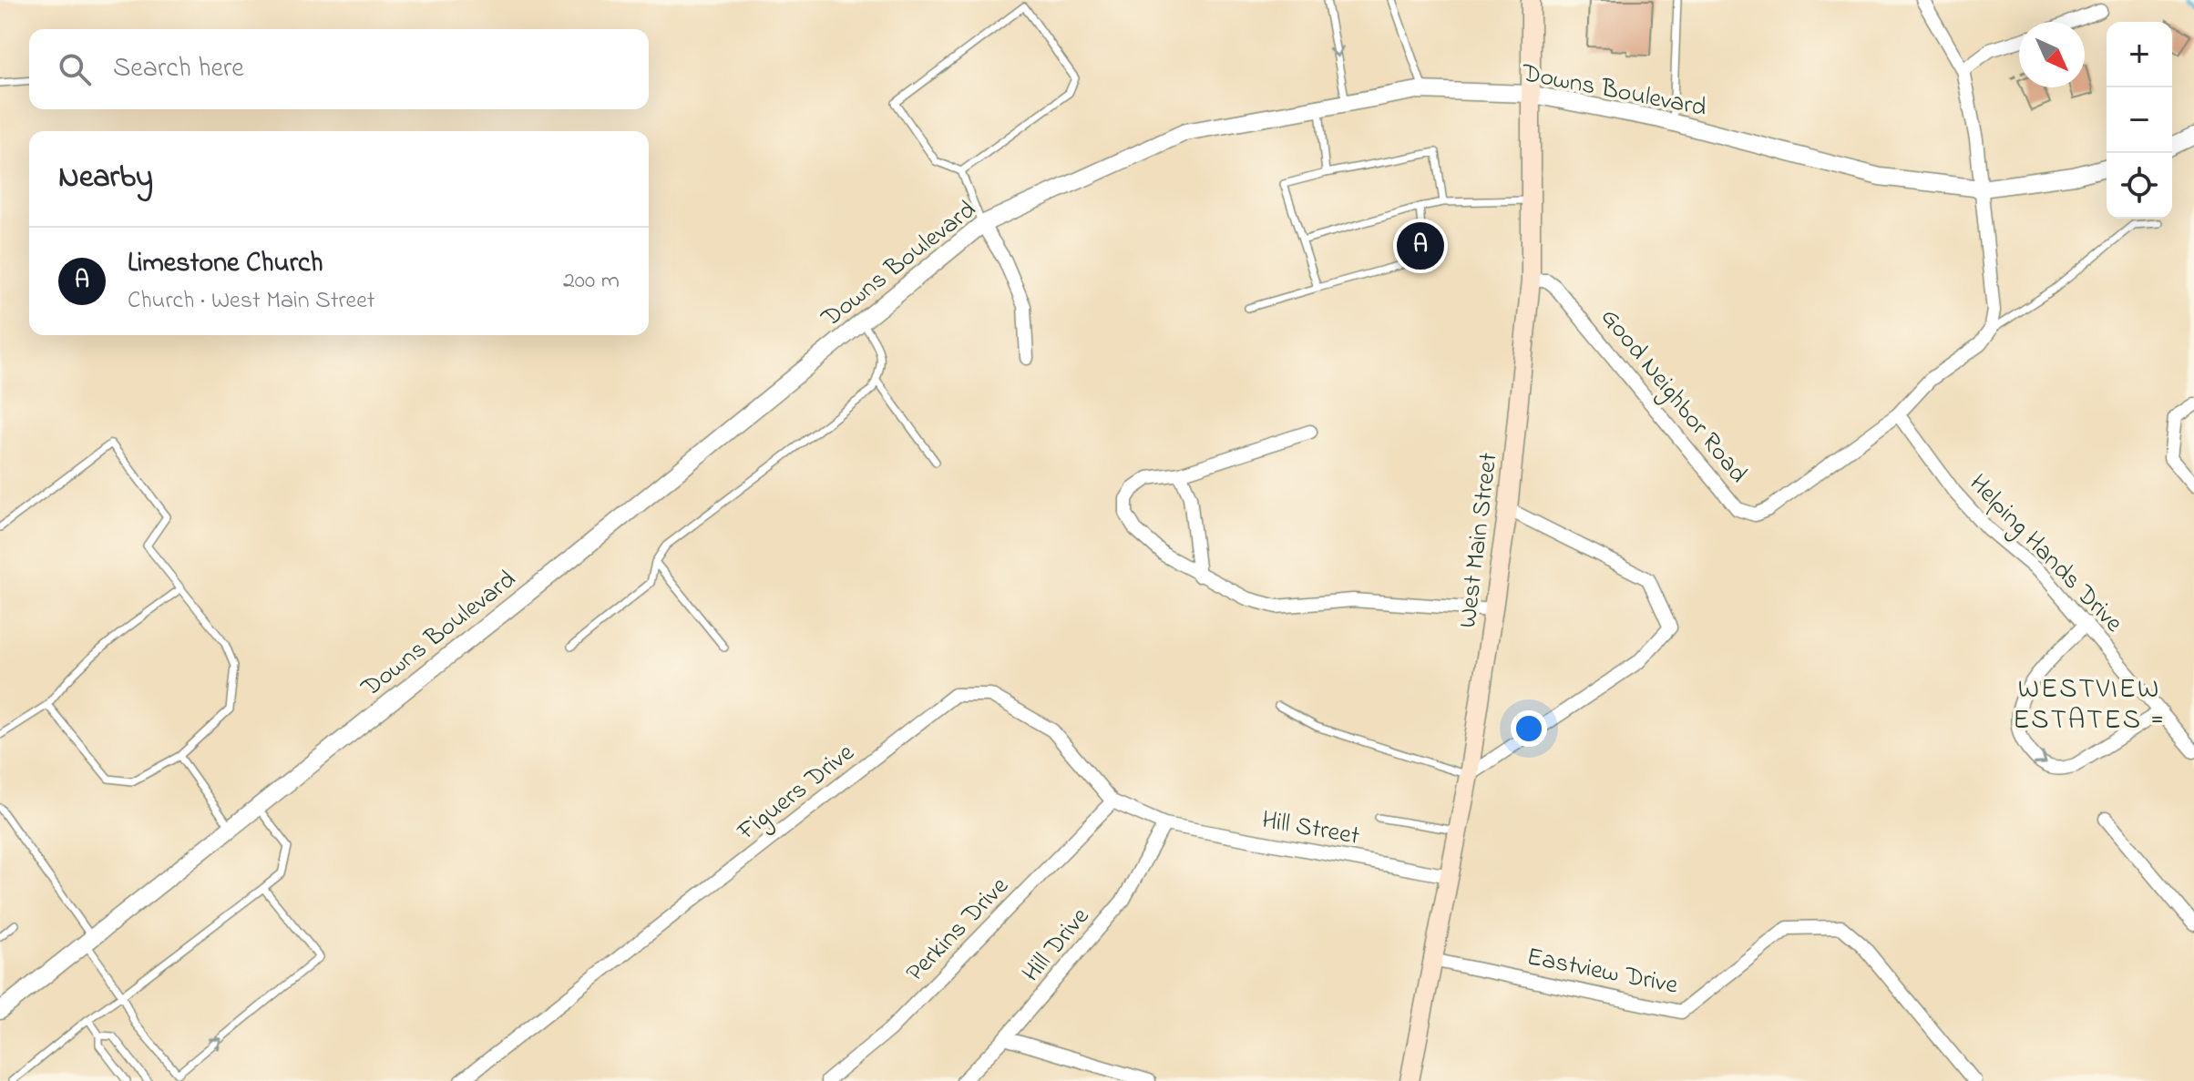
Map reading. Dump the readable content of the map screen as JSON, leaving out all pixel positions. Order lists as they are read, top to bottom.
{
  "streets": {
    "main road": ["West Main Street"],
    "street": [
      "Downs Boulevard",
      "Good Neighbor Road",
      "Helping Hands Drive",
      "Figuers Drive",
      "Hill Street",
      "Perkins Drive",
      "Hill Drive",
      "Eastview Drive"
    ]
  },
  "crossings": [
    ["Downs Boulevard", "West Main Street"],
    ["Good Neighbor Road", "West Main Street"],
    ["Good Neighbor Road", "Helping Hands Drive"],
    ["West Main Street", "Hill Street"],
    ["West Main Street", "Eastview Drive"],
    ["Figuers Drive", "Hill Street"],
    ["Figuers Drive", "Perkins Drive"],
    ["Figuers Drive", "Hill Drive"],
    ["Hill Street", "Hill Drive"]
  ],
  "districts": ["WESTVIEW ESTATES ="],
  "north": "bottom right",
  "page": {
    "map_buttons": ["+", "−"],
    "search": "Search here",
    "heading": "Nearby",
    "pins": "A",
    "list": [
      {
        "mark": "A",
        "name": "Limestone Church",
        "note": "Church · West Main Street",
        "value": "200 m"
      }
    ]
  }
}
